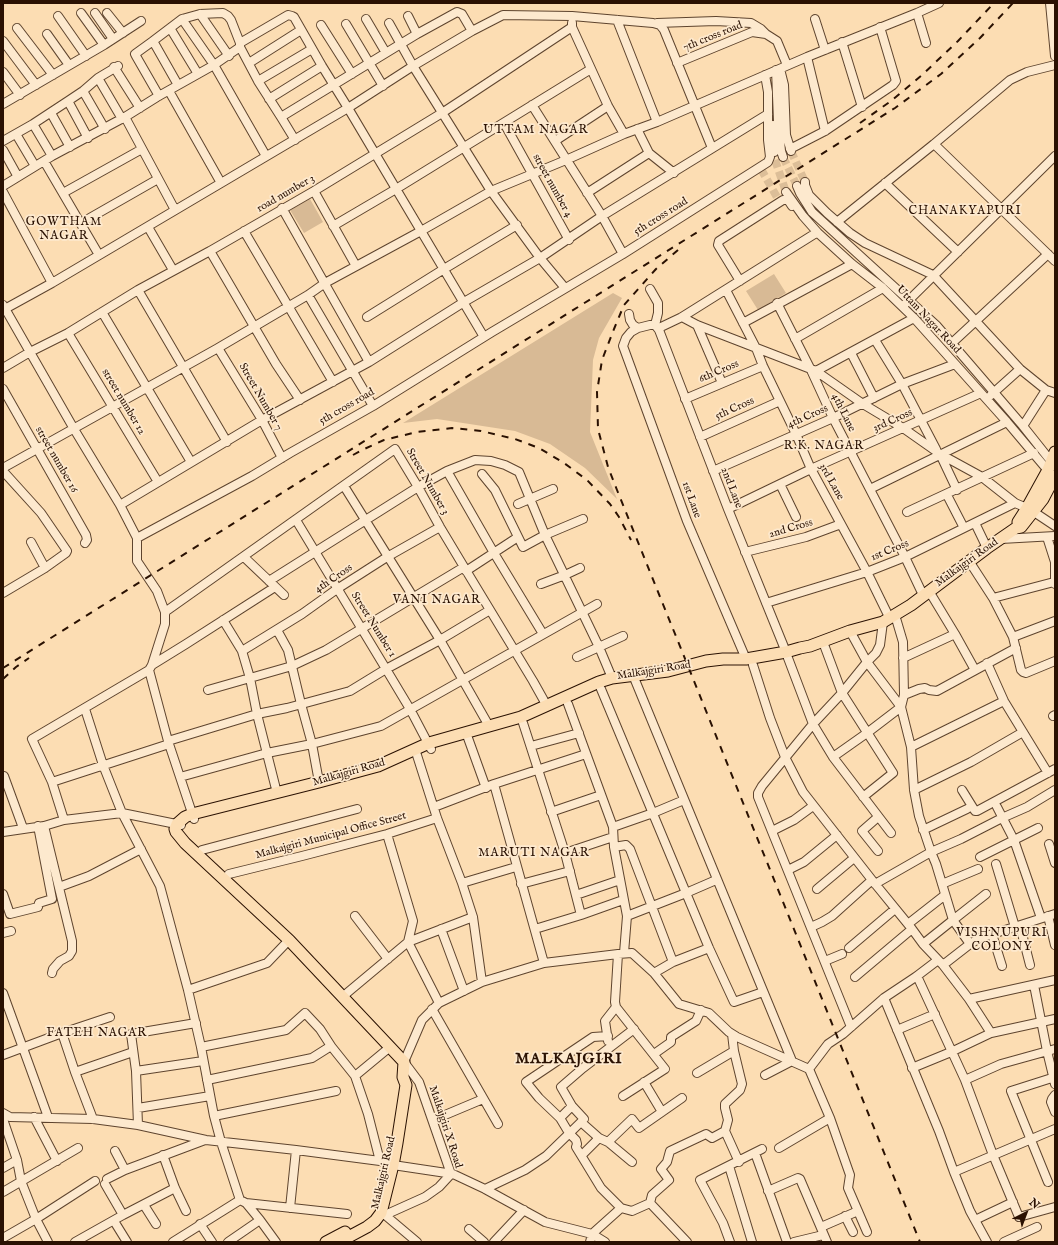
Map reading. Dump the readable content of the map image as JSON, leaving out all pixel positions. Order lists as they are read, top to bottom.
{
  "streets": {
    "main road": ["Malkajgiri Road"],
    "street": [
      "7th cross road",
      "street number 4",
      "road number 3",
      "5th cross road",
      "Uttam Nagar Road",
      "6th Cross",
      "Street Number 7",
      "street number 12",
      "5th Cross",
      "4th Lane",
      "4th Cross",
      "3rd Cross",
      "street number 16",
      "Street Number 3",
      "3rd Lane",
      "2nd Lane",
      "1st Lane",
      "2nd Cross",
      "1st Cross",
      "Street Number 1",
      "Malkajgiri Municipal Office Street",
      "Malkajgiri X Road"
    ]
  },
  "crossings": [
    ["road number 3", "street number 12"],
    ["5th cross road", "Street Number 7"],
    ["Uttam Nagar Road", "4th Cross"],
    ["Uttam Nagar Road", "3rd Cross"],
    ["Uttam Nagar Road", "Malkajgiri Road"],
    ["6th Cross", "3rd Lane"],
    ["6th Cross", "2nd Lane"],
    ["5th Cross", "3rd Lane"],
    ["5th Cross", "2nd Lane"],
    ["4th Lane", "4th Cross"],
    ["4th Lane", "3rd Cross"],
    ["4th Lane", "1st Cross"],
    ["4th Lane", "Malkajgiri Road"],
    ["4th Cross", "Street Number 3"],
    ["4th Cross", "3rd Lane"],
    ["4th Cross", "2nd Lane"],
    ["4th Cross", "Street Number 1"],
    ["3rd Cross", "3rd Lane"],
    ["3rd Cross", "2nd Lane"],
    ["Street Number 3", "Malkajgiri Road"],
    ["Street Number 3", "Street Number 1"],
    ["3rd Lane", "2nd Cross"],
    ["3rd Lane", "1st Cross"],
    ["3rd Lane", "Malkajgiri Road"],
    ["2nd Lane", "2nd Cross"],
    ["2nd Lane", "1st Cross"],
    ["2nd Lane", "Malkajgiri Road"],
    ["1st Lane", "Malkajgiri Road"],
    ["Malkajgiri Road", "Street Number 1"],
    ["Malkajgiri Road", "Malkajgiri X Road"]
  ],
  "districts": [
    "UTTAM NAGAR",
    "CHANAKYAPURI",
    "GOWTHAM NAGAR",
    "R.K. NAGAR",
    "VANI NAGAR",
    "MARUTI NAGAR",
    "VISHNUPURI COLONY",
    "FATEH NAGAR",
    "MALKAJGIRI"
  ],
  "north": "top right"
}
